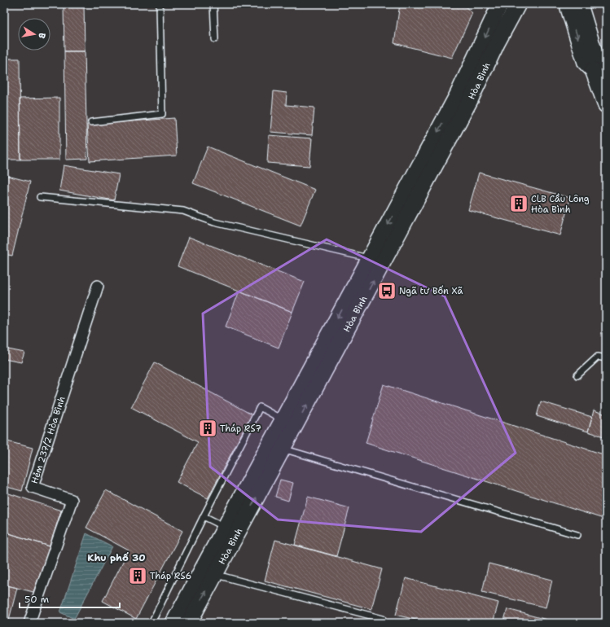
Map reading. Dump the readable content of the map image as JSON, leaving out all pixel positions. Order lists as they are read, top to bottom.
{
  "streets": {
    "main road": ["Hòa Bình"],
    "street": ["Hẻm 237/2 Hòa Bình"]
  },
  "districts": ["Khu phố 30"],
  "places": {
    "building": ["CLB Cầu Lông Hòa Bình", "Tháp RS7", "Tháp RS6"],
    "bus stop": ["Ngã tư Bốn Xã"]
  },
  "scale_bar": "50 m",
  "north": "right"
}
